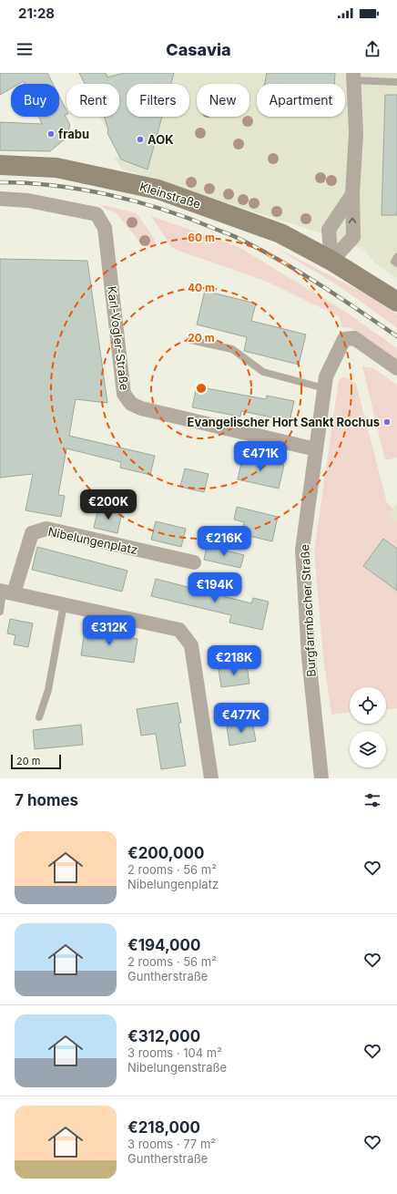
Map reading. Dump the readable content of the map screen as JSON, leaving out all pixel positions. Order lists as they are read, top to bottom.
{
  "streets": {
    "street": [
      "Kleinstraße",
      "Karl-Vogler-Straße",
      "Nibelungenplatz",
      "Burgfarrnbacher Straße"
    ]
  },
  "crossings": [
    ["Karl-Vogler-Straße", "Burgfarrnbacher Straße"]
  ],
  "places": ["frabu", "AOK", "Evangelischer Hort Sankt Rochus"],
  "scale_bar": "20 m",
  "page": {
    "status": "21:28",
    "header": "Casavia",
    "chip": [
      "Buy",
      "Rent",
      "Filters",
      "New",
      "Apartment"
    ],
    "price": [
      "€471K",
      "€200K",
      "€216K",
      "€194K",
      "€312K",
      "€218K",
      "€477K"
    ],
    "scale": "20 m",
    "heading": "7 homes",
    "list": [
      {
        "name": "€200,000",
        "note": "2 rooms · 56 m² · Nibelungenplatz"
      },
      {
        "name": "€194,000",
        "note": "2 rooms · 56 m² · Guntherstraße"
      },
      {
        "name": "€312,000",
        "note": "3 rooms · 104 m² · Nibelungenstraße"
      },
      {
        "name": "€218,000",
        "note": "3 rooms · 77 m² · Guntherstraße"
      }
    ]
  },
  "rings": ["60 m", "40 m", "20 m"]
}
